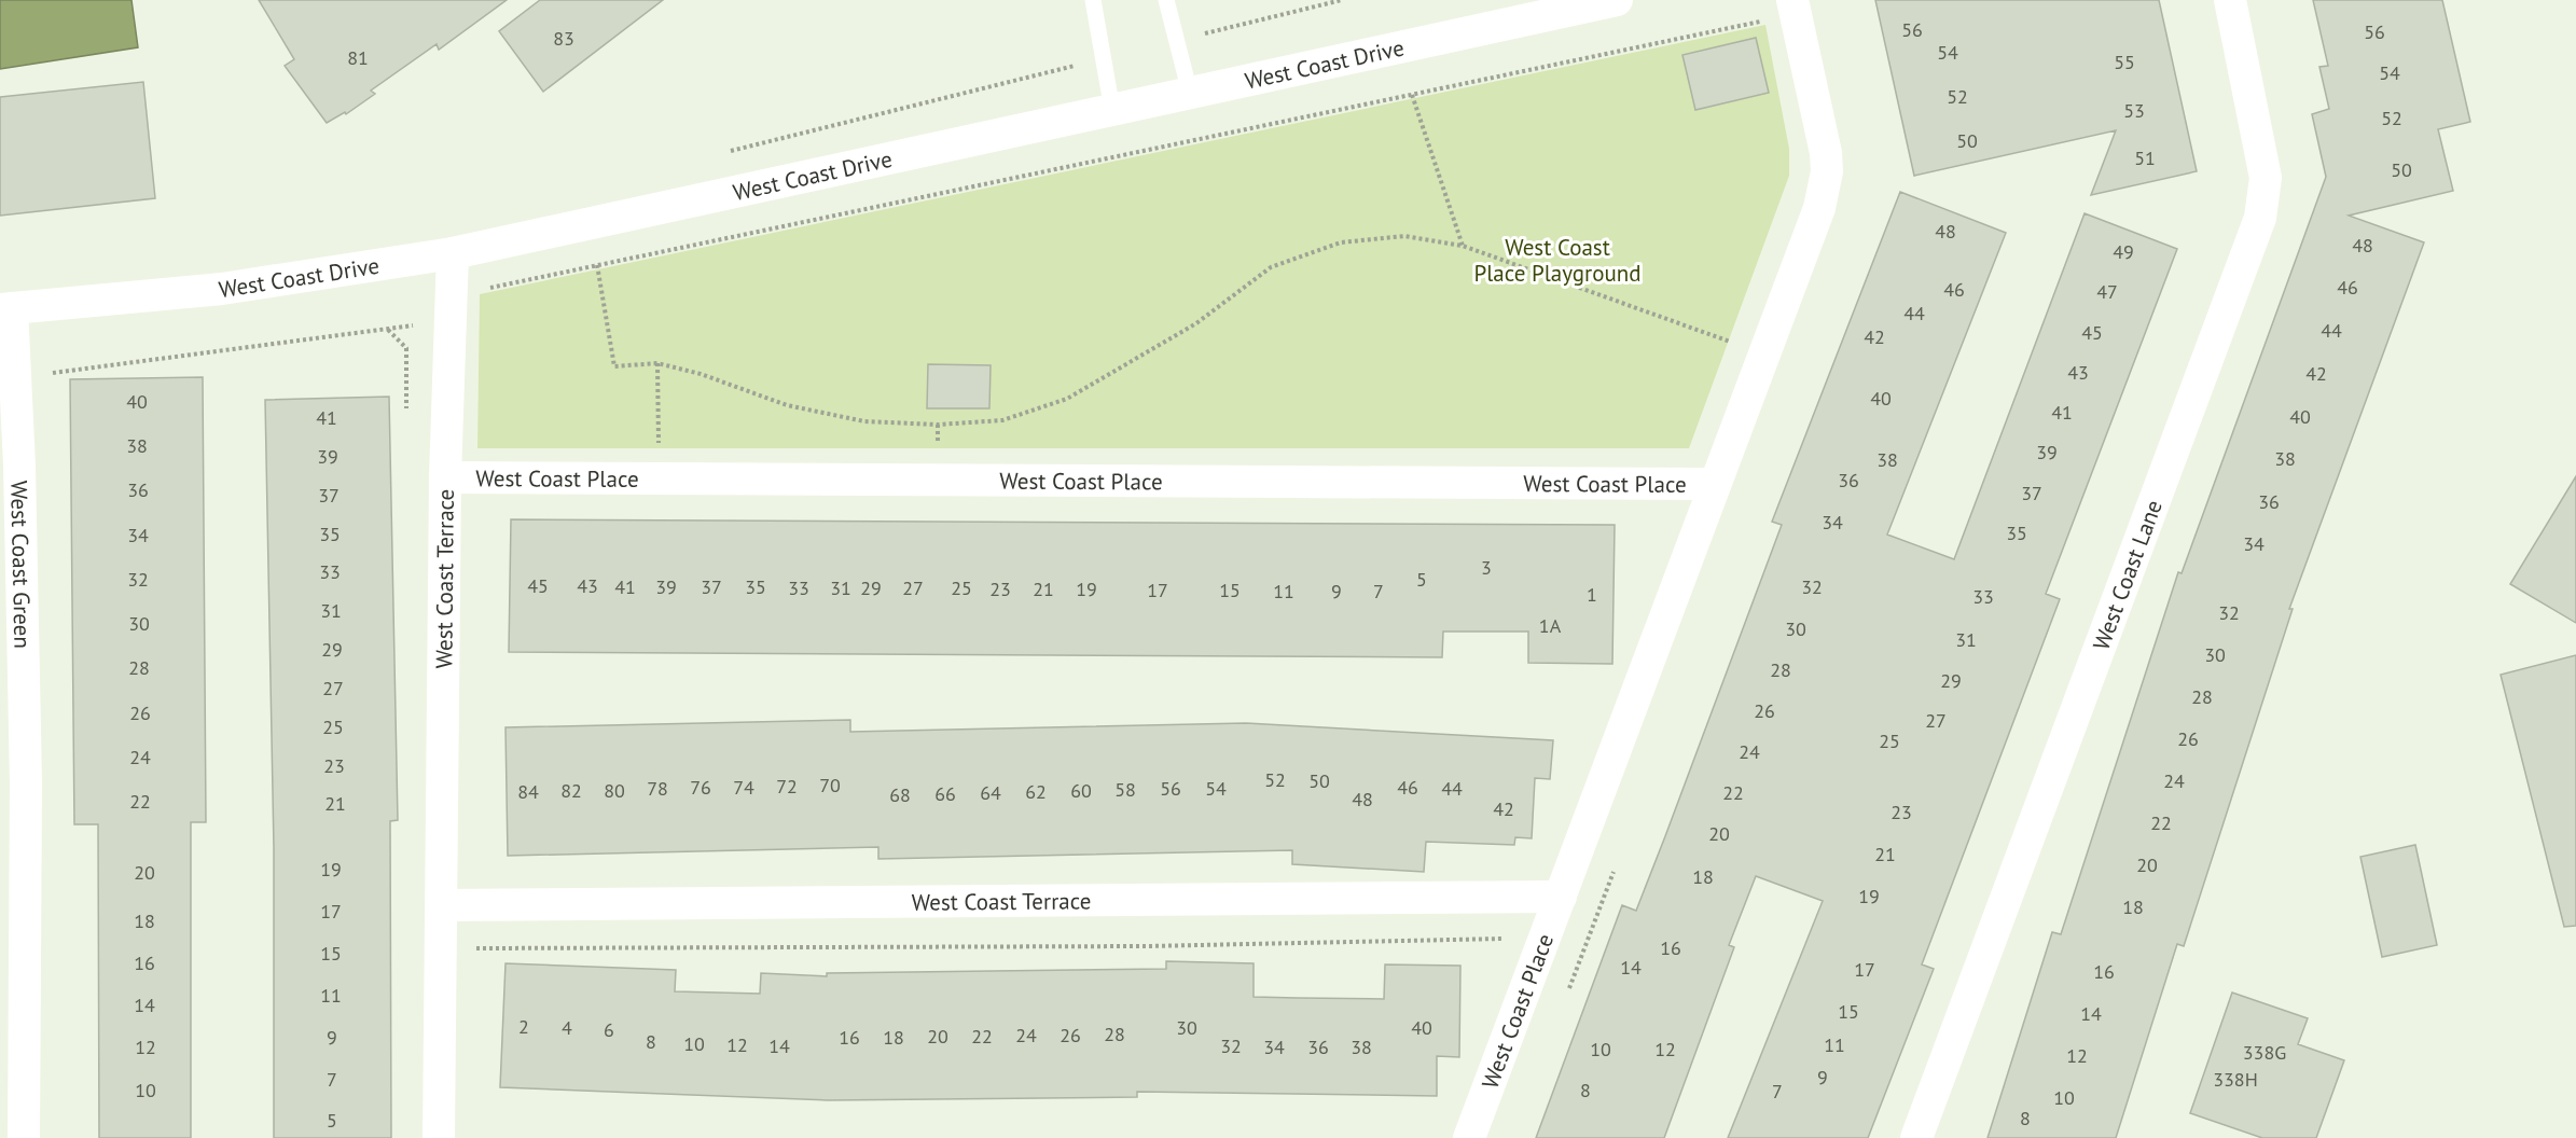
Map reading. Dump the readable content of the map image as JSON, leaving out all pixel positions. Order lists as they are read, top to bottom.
{
  "streets": {
    "street": [
      "West Coast Drive",
      "West Coast Place",
      "West Coast Green",
      "West Coast Lane",
      "West Coast Terrace"
    ]
  },
  "crossings": [
    ["West Coast Drive", "West Coast Green"],
    ["West Coast Drive", "West Coast Terrace"],
    ["West Coast Place", "West Coast Terrace"]
  ],
  "parks": ["West Coast Place Playground"],
  "house_numbers": [
    "56",
    "56",
    "83",
    "54",
    "81",
    "55",
    "54",
    "52",
    "53",
    "52",
    "50",
    "51",
    "50",
    "48",
    "48",
    "49",
    "46",
    "46",
    "47",
    "44",
    "44",
    "45",
    "42",
    "43",
    "42",
    "40",
    "40",
    "41",
    "40",
    "41",
    "38",
    "39",
    "39",
    "38",
    "38",
    "36",
    "36",
    "37",
    "37",
    "36",
    "34",
    "35",
    "35",
    "34",
    "34",
    "3",
    "33",
    "32",
    "5",
    "45",
    "43",
    "41",
    "39",
    "37",
    "35",
    "32",
    "33",
    "31",
    "29",
    "27",
    "25",
    "23",
    "21",
    "19",
    "17",
    "15",
    "11",
    "9",
    "7",
    "1",
    "33",
    "31",
    "32",
    "30",
    "1A",
    "30",
    "31",
    "29",
    "30",
    "28",
    "28",
    "29",
    "27",
    "28",
    "26",
    "26",
    "27",
    "25",
    "26",
    "25",
    "24",
    "24",
    "23",
    "52",
    "50",
    "24",
    "70",
    "72",
    "76",
    "74",
    "46",
    "78",
    "56",
    "54",
    "44",
    "58",
    "82",
    "80",
    "60",
    "84",
    "62",
    "64",
    "22",
    "66",
    "68",
    "48",
    "22",
    "21",
    "42",
    "23",
    "22",
    "20",
    "21",
    "20",
    "19",
    "20",
    "18",
    "19",
    "18",
    "17",
    "18",
    "16",
    "15",
    "16",
    "14",
    "17",
    "16",
    "11",
    "14",
    "15",
    "14",
    "2",
    "4",
    "30",
    "40",
    "6",
    "28",
    "24",
    "26",
    "20",
    "22",
    "9",
    "16",
    "18",
    "8",
    "10",
    "12",
    "11",
    "14",
    "32",
    "12",
    "34",
    "36",
    "38",
    "10",
    "12",
    "338G",
    "12",
    "9",
    "7",
    "338H",
    "10",
    "8",
    "7",
    "10",
    "8",
    "5"
  ]
}
